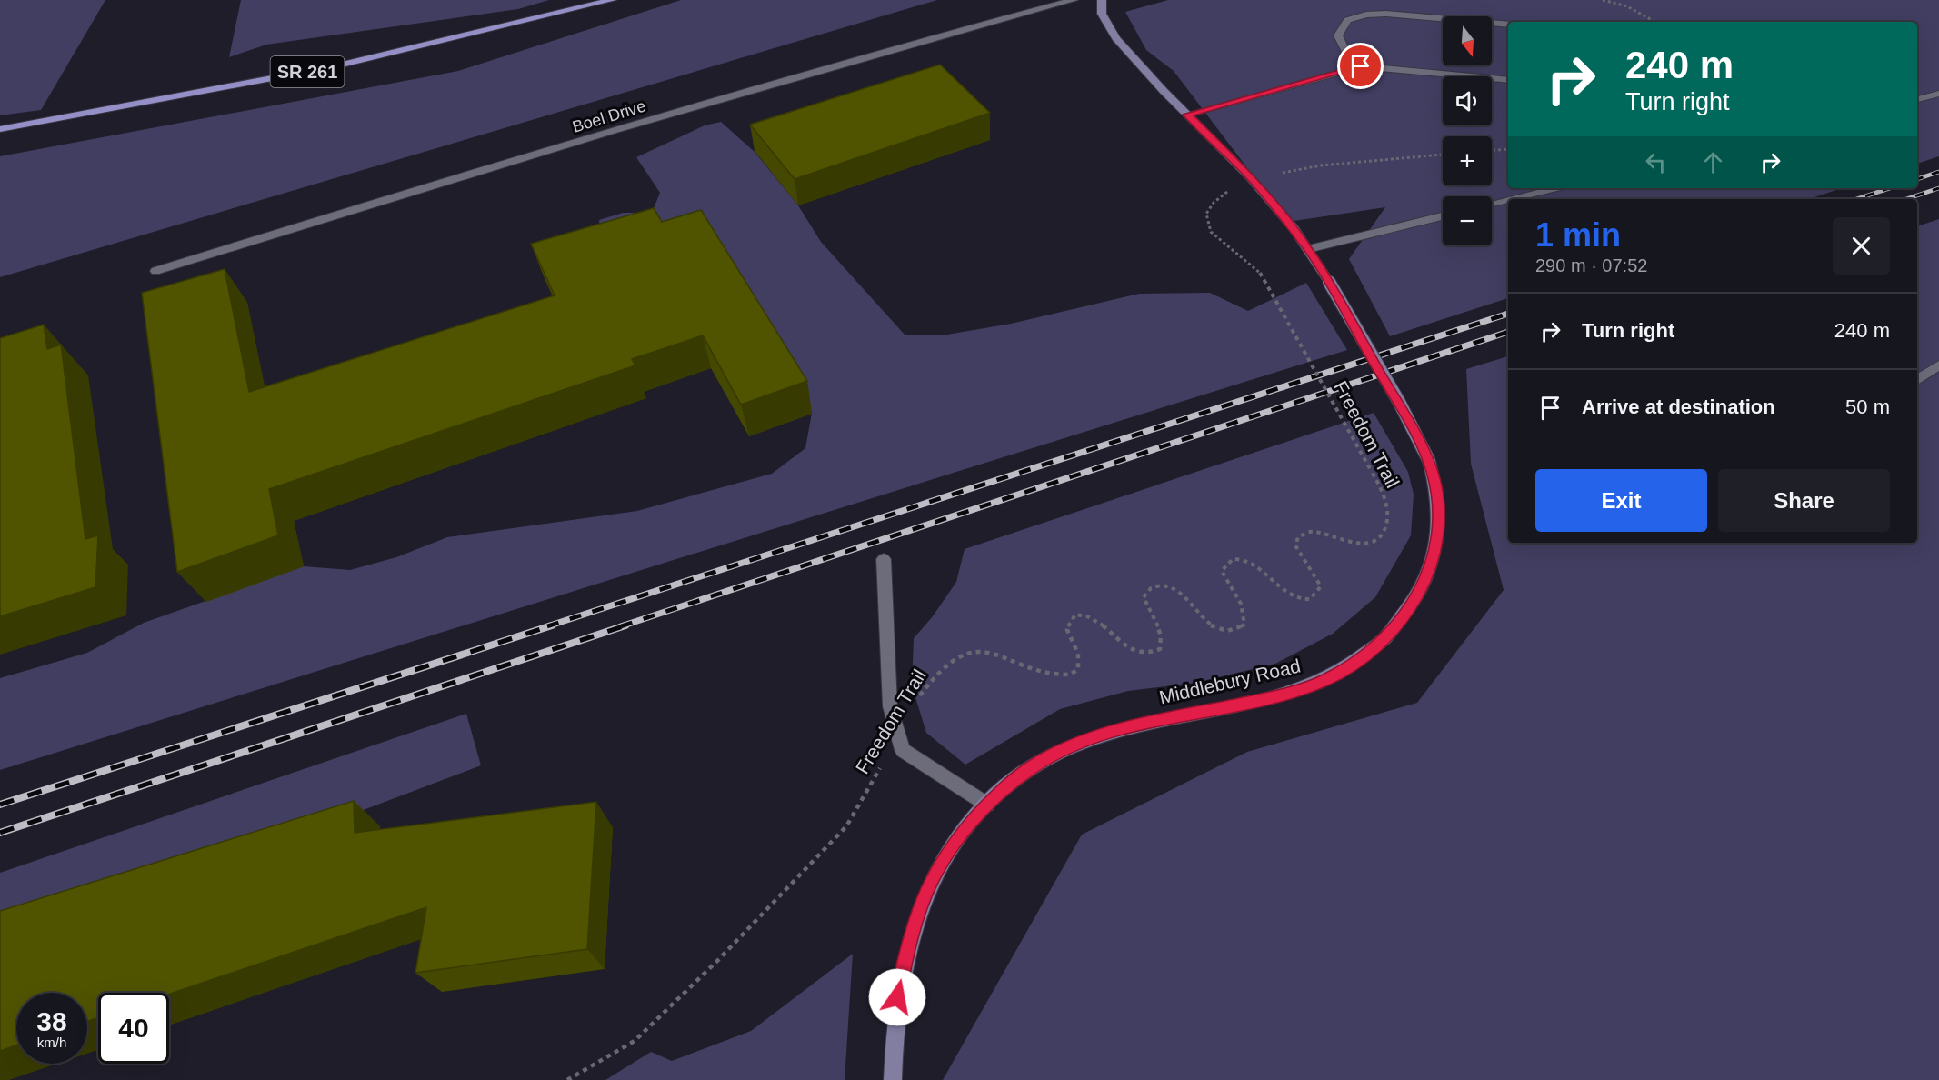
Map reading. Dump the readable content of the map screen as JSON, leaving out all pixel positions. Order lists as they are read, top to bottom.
{
  "streets": {
    "main road": ["SR 261"],
    "street": ["Boel Drive", "Middlebury Road"],
    "path": ["Freedom Trail"]
  },
  "north": "bottom",
  "page": {
    "map_buttons": ["+", "−"],
    "turn": ["240 m", "Turn right"],
    "heading": ["1 min", "290 m · 07:52"],
    "list": [
      {
        "name": "Turn right",
        "value": "240 m"
      },
      {
        "name": "Arrive at destination",
        "value": "50 m"
      }
    ],
    "buttons": ["Exit", "Share"],
    "speed": "38 km/h",
    "limit": "40"
  }
}
